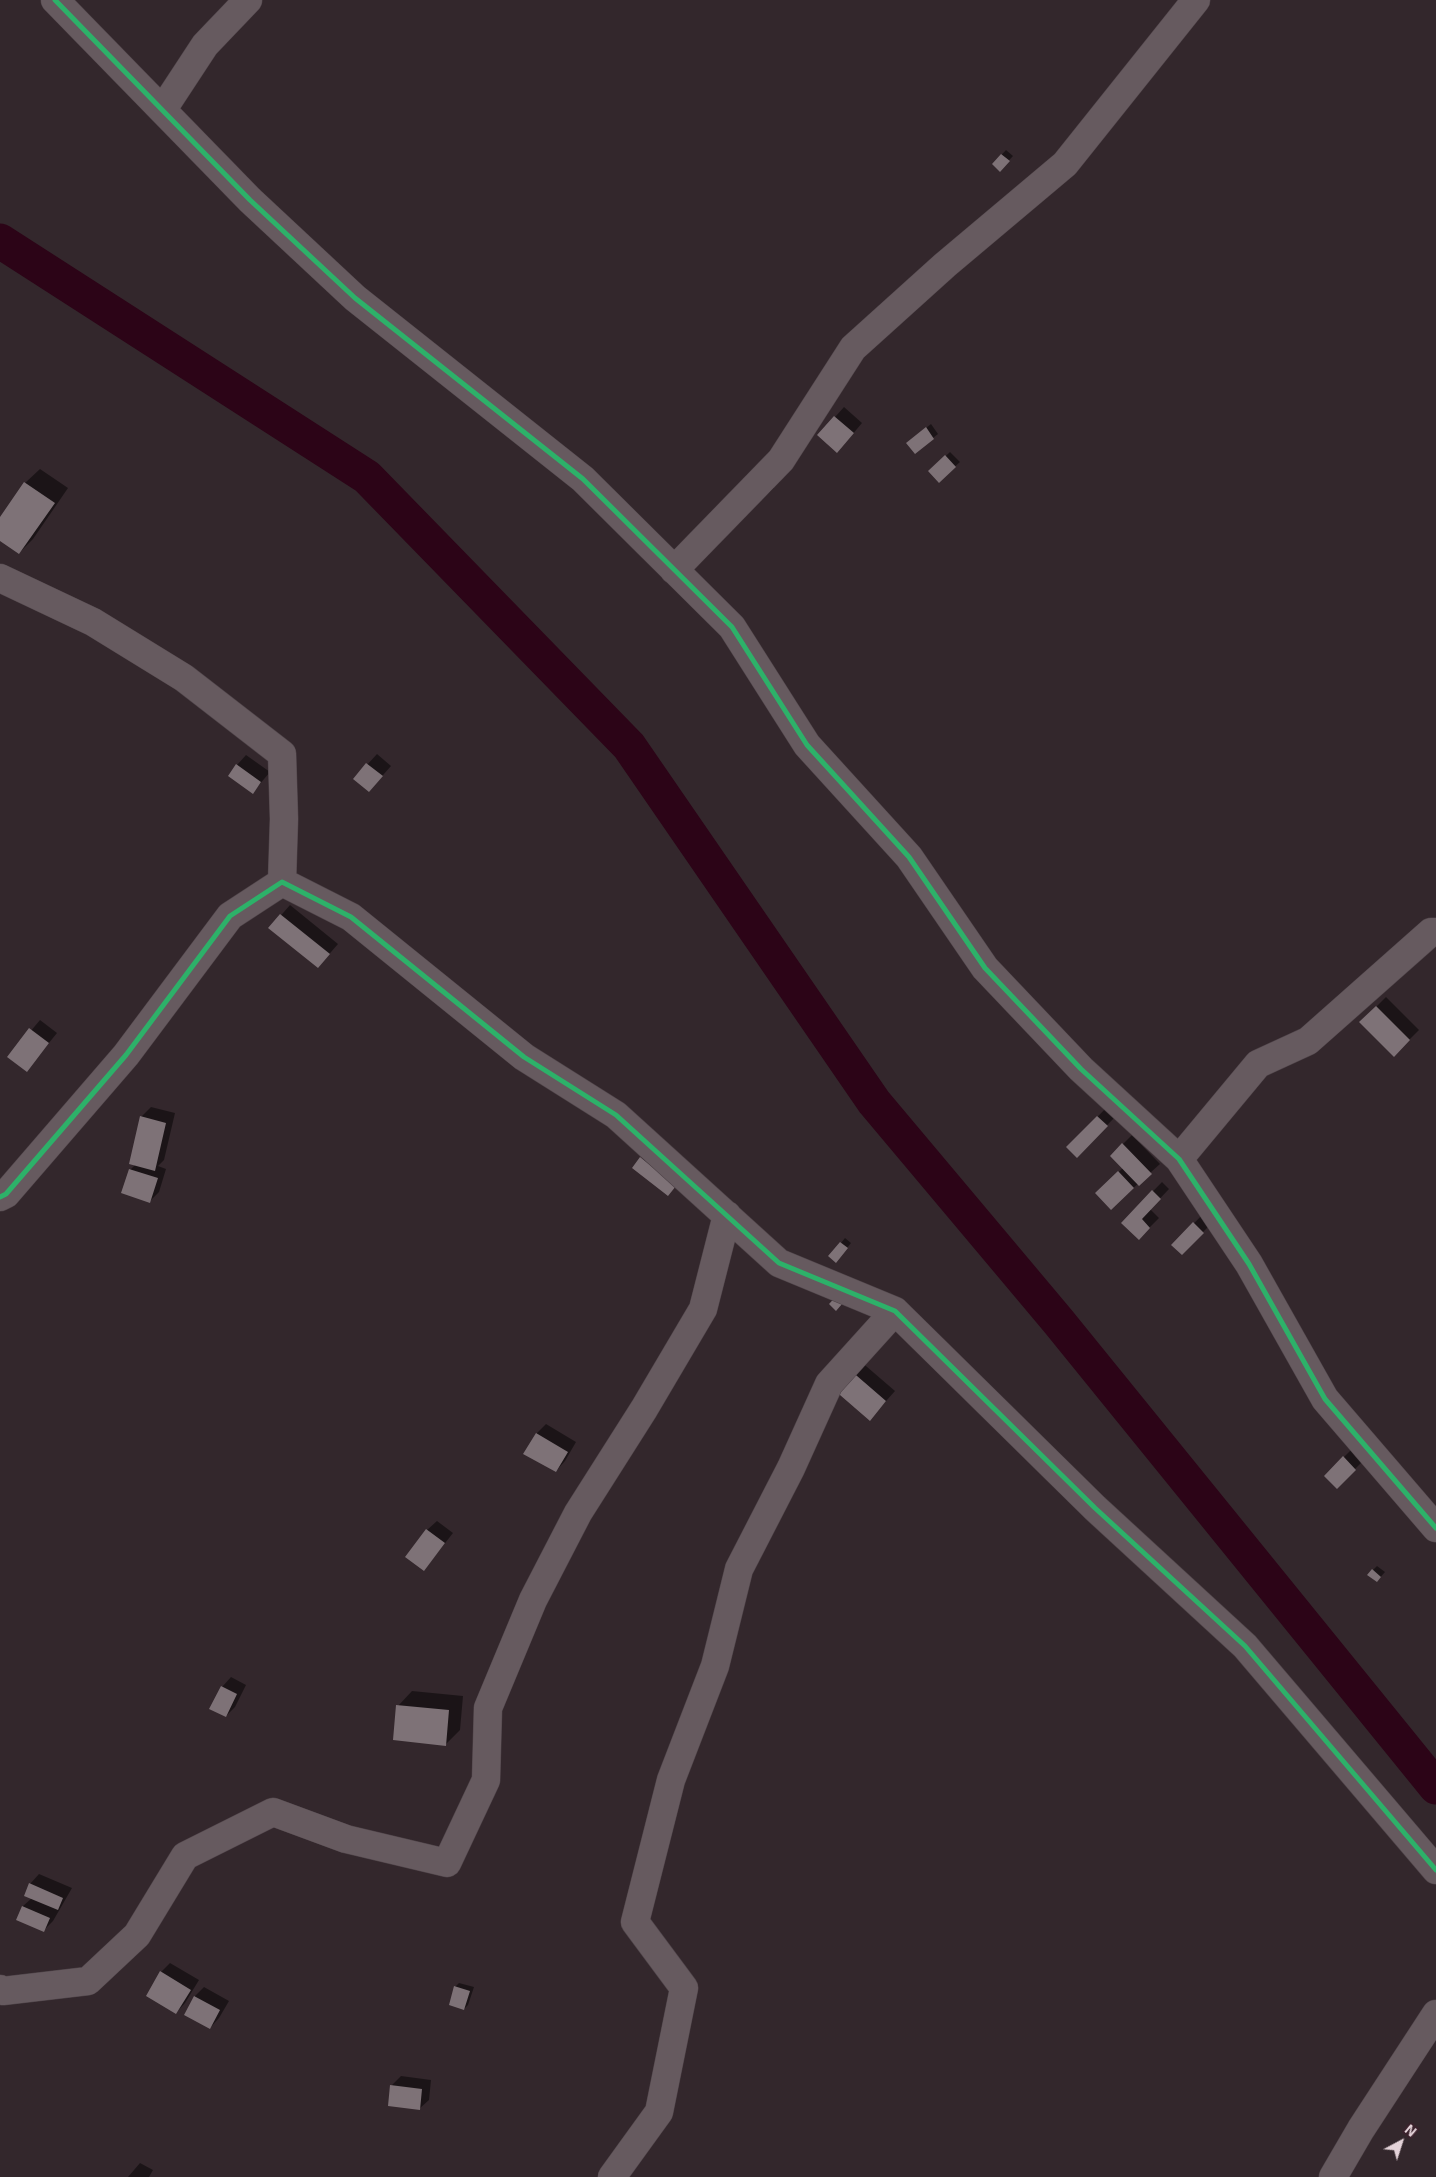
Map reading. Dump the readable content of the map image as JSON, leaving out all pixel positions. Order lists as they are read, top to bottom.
{
  "north": "top right"
}
